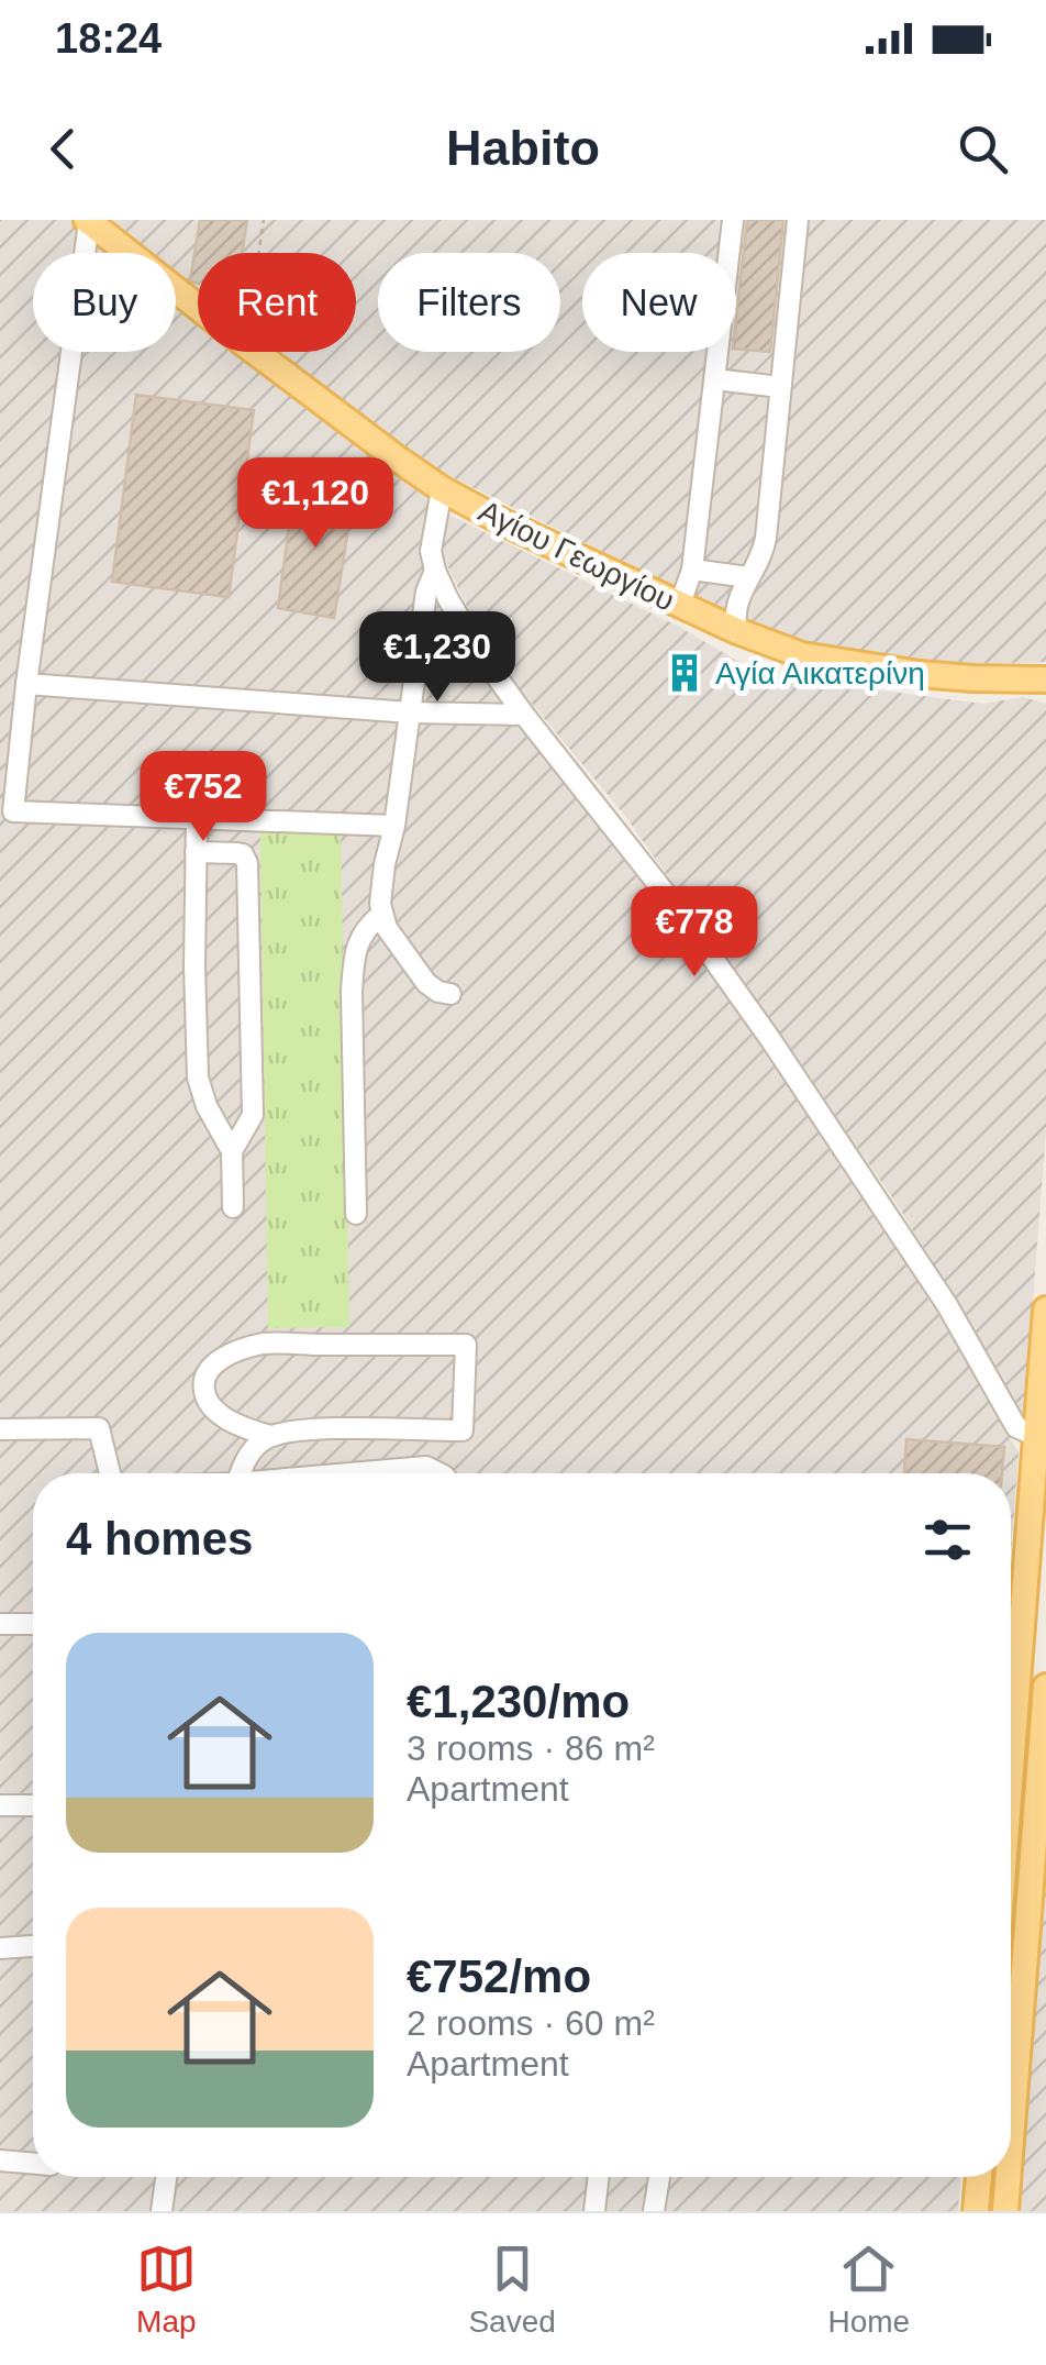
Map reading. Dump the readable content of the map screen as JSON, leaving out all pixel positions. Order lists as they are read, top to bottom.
{
  "streets": {
    "main road": ["Αγίου Γεωργίου"]
  },
  "places": {
    "building": ["Αγία Αικατερίνη"]
  },
  "page": {
    "status": "18:24",
    "header": "Habito",
    "chip": [
      "Buy",
      "Rent",
      "Filters",
      "New"
    ],
    "price": [
      "€1,120",
      "€1,230",
      "€752",
      "€778"
    ],
    "heading": "4 homes",
    "list": [
      {
        "name": "€1,230/mo",
        "note": "3 rooms · 86 m² · Apartment"
      },
      {
        "name": "€752/mo",
        "note": "2 rooms · 60 m² · Apartment"
      }
    ],
    "tabs": ["Map", "Saved", "Home"]
  }
}
